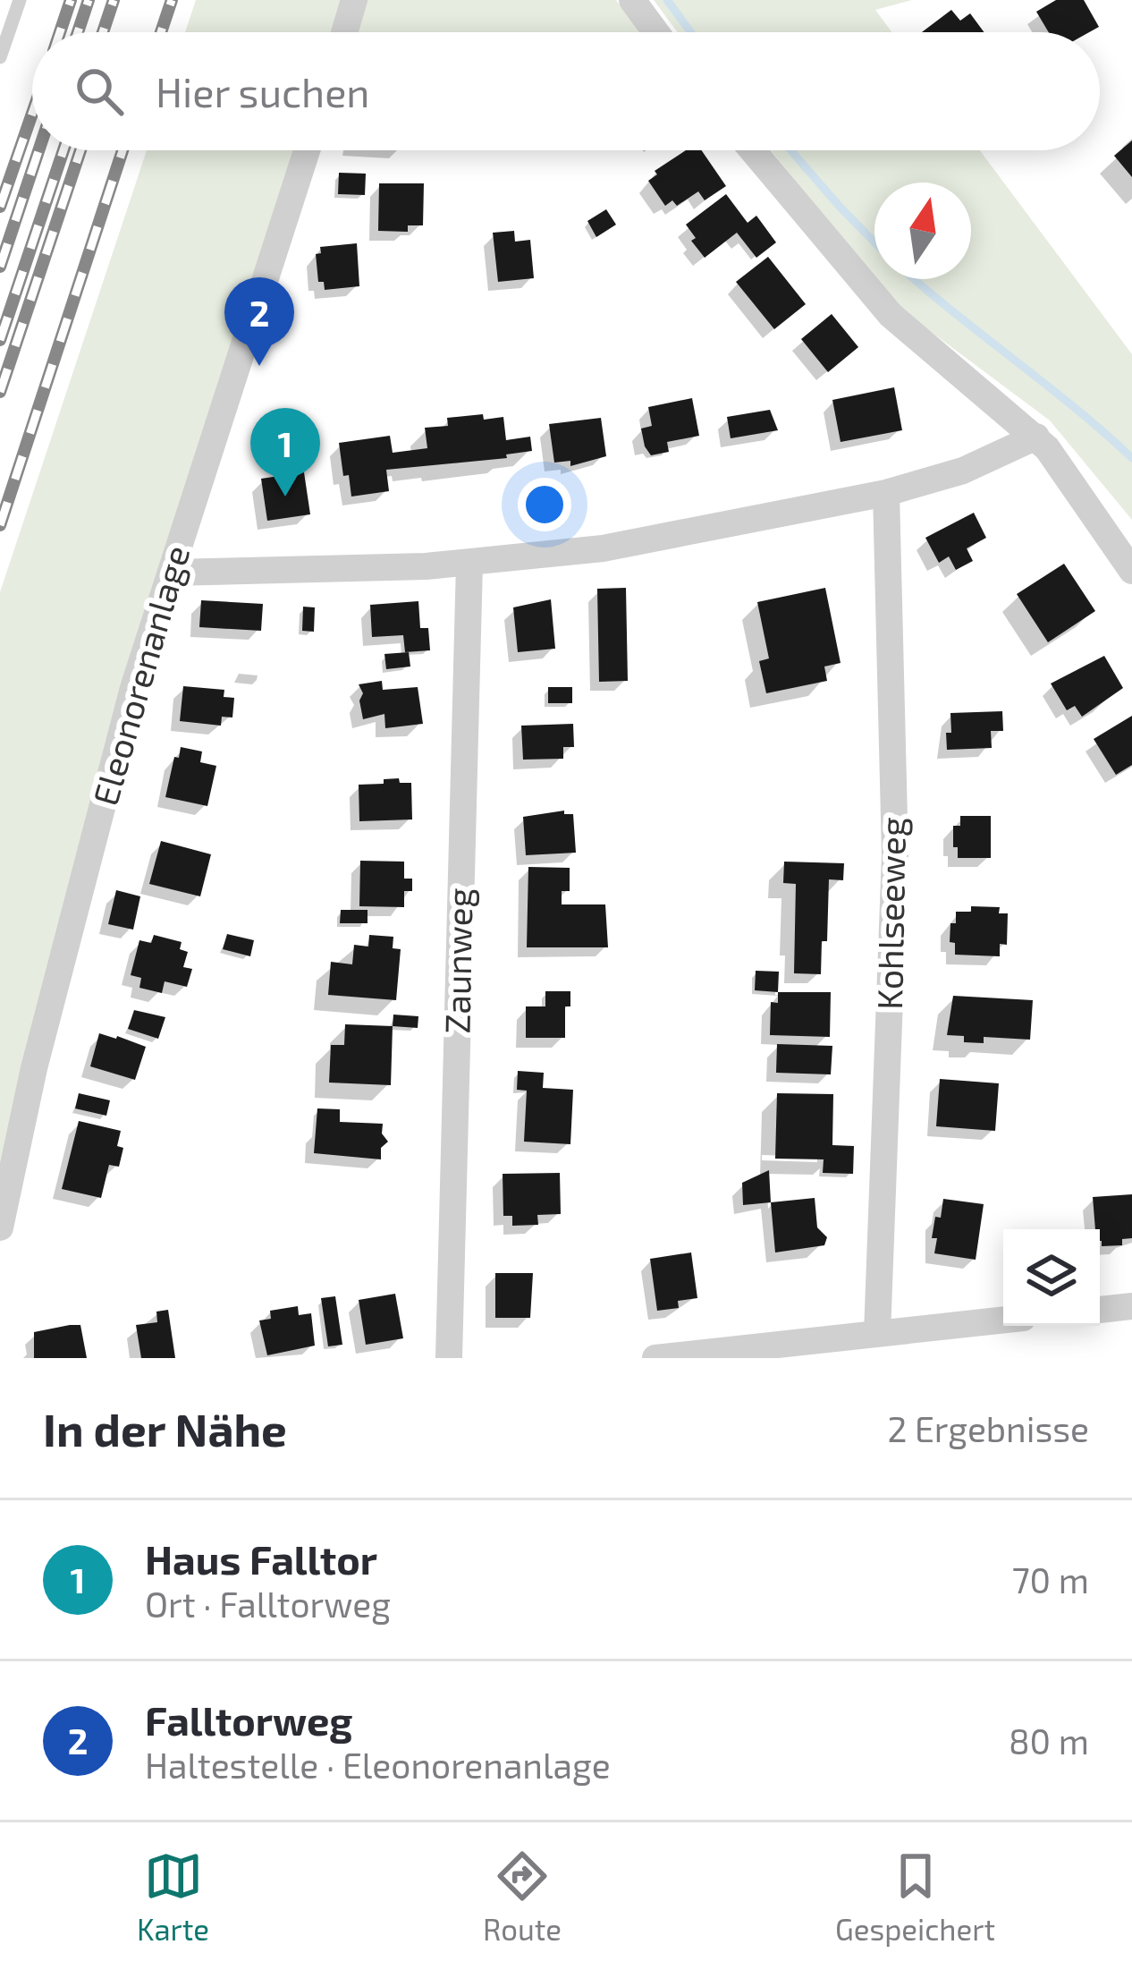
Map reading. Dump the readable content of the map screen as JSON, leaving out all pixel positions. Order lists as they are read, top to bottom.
{
  "streets": {
    "street": ["Eleonorenanlage", "Kohlseeweg", "Zaunweg"]
  },
  "north": "top",
  "page": {
    "search": "Hier suchen",
    "pins": ["2", "1"],
    "heading": ["In der Nähe", "2 Ergebnisse"],
    "list": [
      {
        "mark": "1",
        "name": "Haus Falltor",
        "note": "Ort · Falltorweg",
        "value": "70 m"
      },
      {
        "mark": "2",
        "name": "Falltorweg",
        "note": "Haltestelle · Eleonorenanlage",
        "value": "80 m"
      }
    ],
    "nav": ["Karte", "Route", "Gespeichert"]
  }
}
